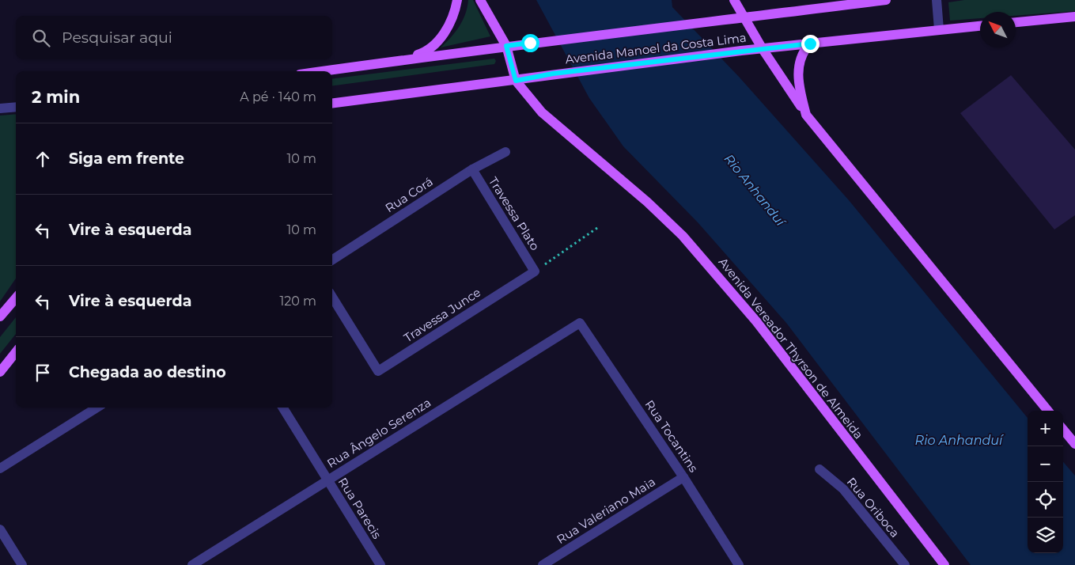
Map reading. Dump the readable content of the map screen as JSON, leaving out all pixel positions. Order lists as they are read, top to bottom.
{
  "streets": {
    "main road": ["Avenida Manoel da Costa Lima", "Avenida Vereador Thyrson de Almeida"],
    "street": [
      "Rua Corá",
      "Travessa Plato",
      "Travessa Junce",
      "Rua Ângelo Serenza",
      "Rua Tocantins",
      "Rua Oriboca",
      "Rua Parecis",
      "Rua Valeriano Maia"
    ]
  },
  "crossings": [
    ["Avenida Manoel da Costa Lima", "Avenida Vereador Thyrson de Almeida"],
    ["Rua Corá", "Travessa Plato"],
    ["Travessa Plato", "Travessa Junce"],
    ["Rua Ângelo Serenza", "Rua Tocantins"],
    ["Rua Ângelo Serenza", "Rua Parecis"],
    ["Rua Tocantins", "Rua Valeriano Maia"]
  ],
  "water": ["Rio Anhanduí"],
  "north": "top left",
  "page": {
    "search": "Pesquisar aqui",
    "heading": ["2 min", "A pé · 140 m"],
    "list": [
      ["Siga em frente", "10 m"],
      ["Vire à esquerda", "10 m"],
      ["Vire à esquerda", "120 m"],
      "Chegada ao destino"
    ],
    "map_buttons": ["+", "−"]
  }
}
